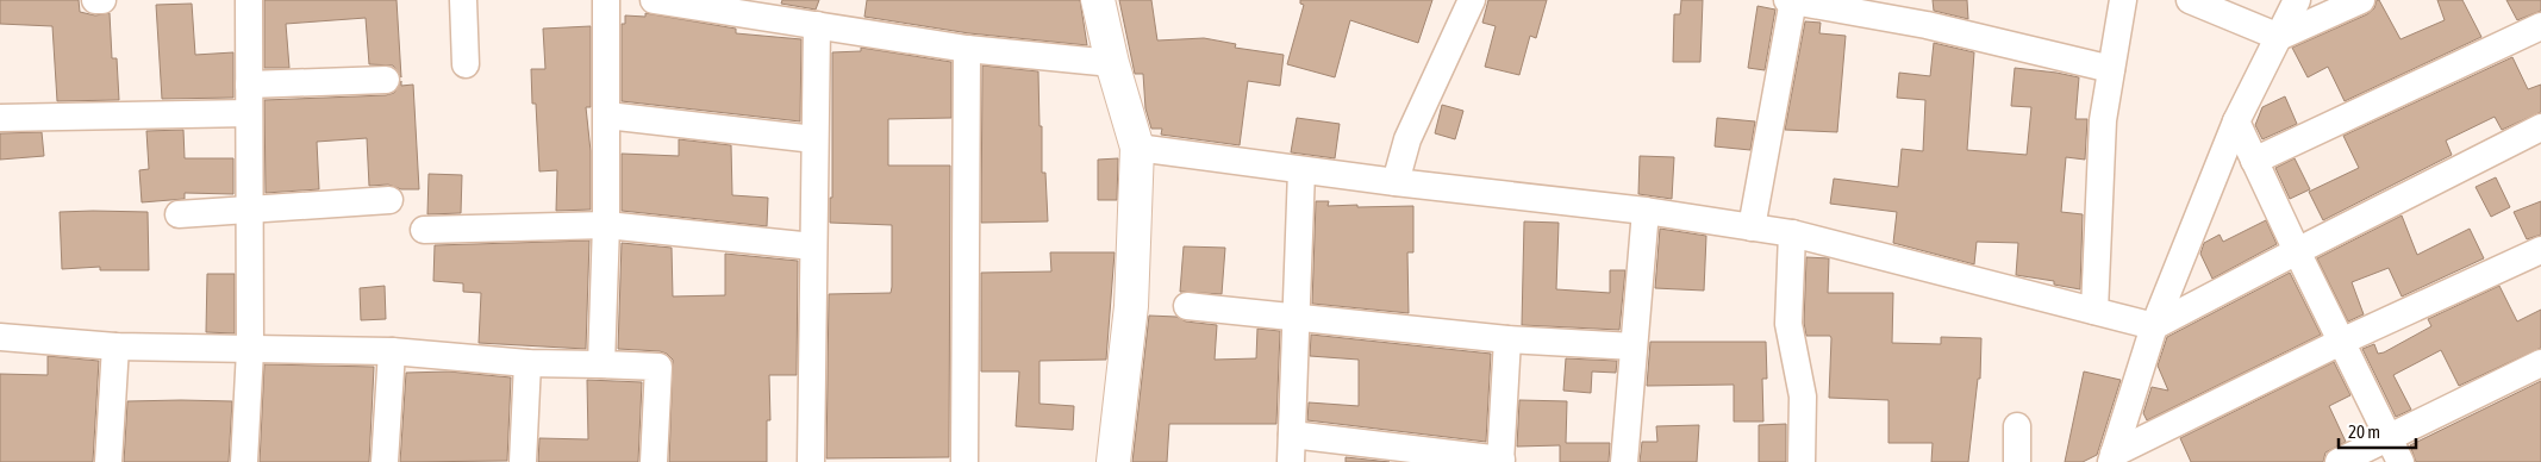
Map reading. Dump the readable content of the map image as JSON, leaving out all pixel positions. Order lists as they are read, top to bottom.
{
  "scale_bar": "20 m"
}
